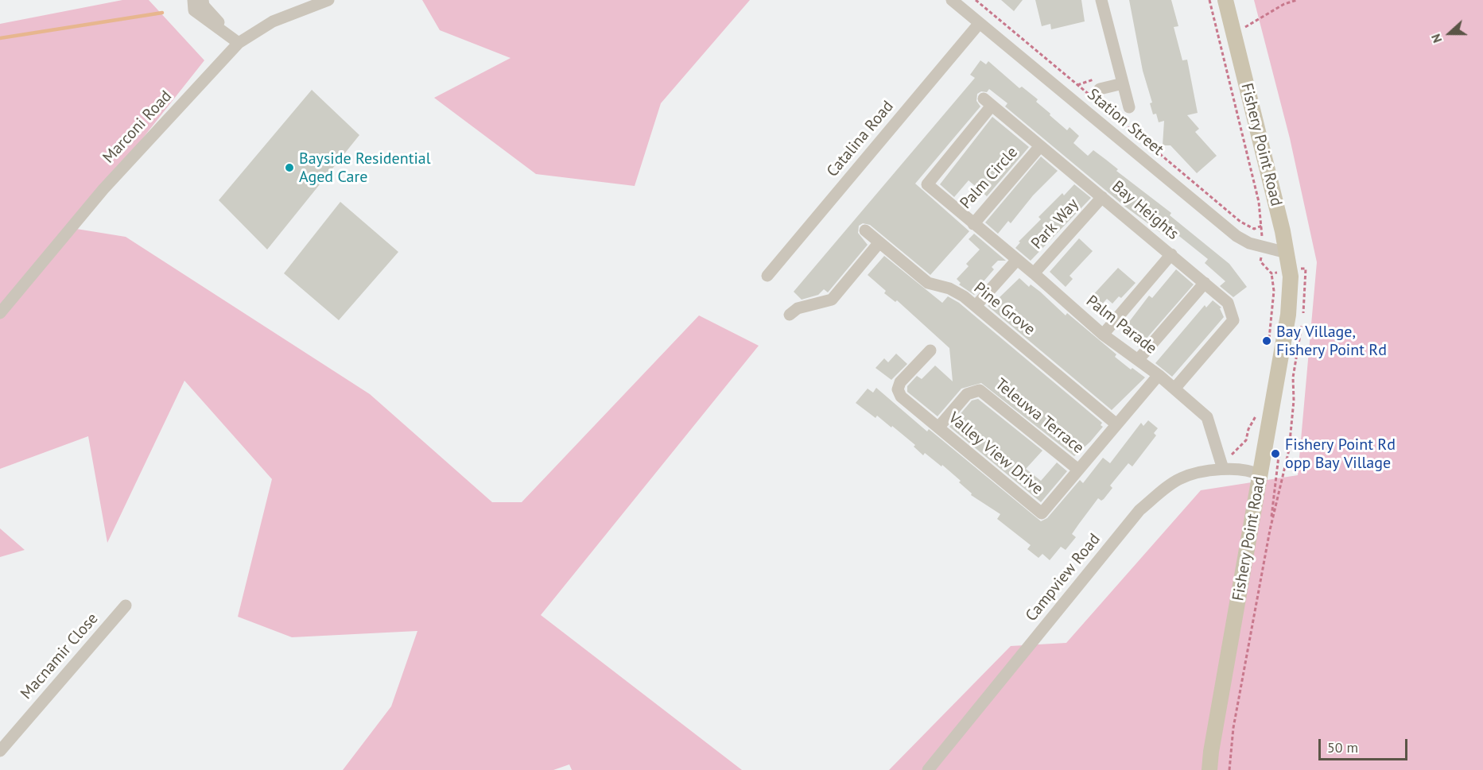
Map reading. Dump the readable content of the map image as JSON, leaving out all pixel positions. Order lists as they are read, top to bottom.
{
  "streets": {
    "main road": ["Fishery Point Road"],
    "street": [
      "Station Street",
      "Marconi Road",
      "Catalina Road",
      "Palm Circle",
      "Bay Heights",
      "Park Way",
      "Pine Grove",
      "Palm Parade",
      "Teleuwa Terrace",
      "Valley View Drive",
      "Campview Road",
      "Macnamir Close"
    ]
  },
  "crossings": [
    ["Station Street", "Catalina Road"],
    ["Station Street", "Fishery Point Road"],
    ["Fishery Point Road", "Campview Road"],
    ["Palm Circle", "Bay Heights"],
    ["Palm Circle", "Palm Parade"],
    ["Bay Heights", "Park Way"],
    ["Bay Heights", "Palm Parade"],
    ["Park Way", "Palm Parade"],
    ["Pine Grove", "Valley View Drive"],
    ["Palm Parade", "Valley View Drive"],
    ["Palm Parade", "Campview Road"],
    ["Teleuwa Terrace", "Valley View Drive"]
  ],
  "places": ["Bayside Residential Aged Care", "Bay Village, Fishery Point Rd", "Fishery Point Rd opp Bay Village"],
  "scale_bar": "50 m",
  "north": "left"
}
